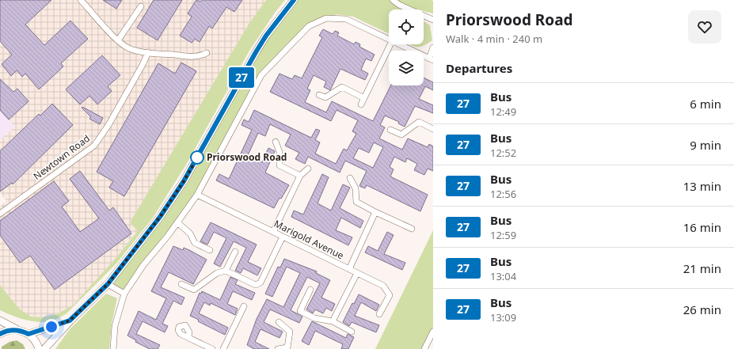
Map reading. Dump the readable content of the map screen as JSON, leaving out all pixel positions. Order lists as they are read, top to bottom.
{
  "streets": {
    "street": ["Newtown Road", "Marigold Avenue"]
  },
  "places": ["Priorswood Road"],
  "lines": ["bus line 27"],
  "page": {
    "on_map": "27",
    "heading": [
      ["Priorswood Road", "Walk · 4 min · 240 m"],
      "Departures"
    ],
    "list": [
      {
        "mark": "27",
        "name": "Bus",
        "note": "12:49",
        "value": "6 min"
      },
      {
        "mark": "27",
        "name": "Bus",
        "note": "12:52",
        "value": "9 min"
      },
      {
        "mark": "27",
        "name": "Bus",
        "note": "12:56",
        "value": "13 min"
      },
      {
        "mark": "27",
        "name": "Bus",
        "note": "12:59",
        "value": "16 min"
      },
      {
        "mark": "27",
        "name": "Bus",
        "note": "13:04",
        "value": "21 min"
      },
      {
        "mark": "27",
        "name": "Bus",
        "note": "13:09",
        "value": "26 min"
      }
    ]
  }
}
